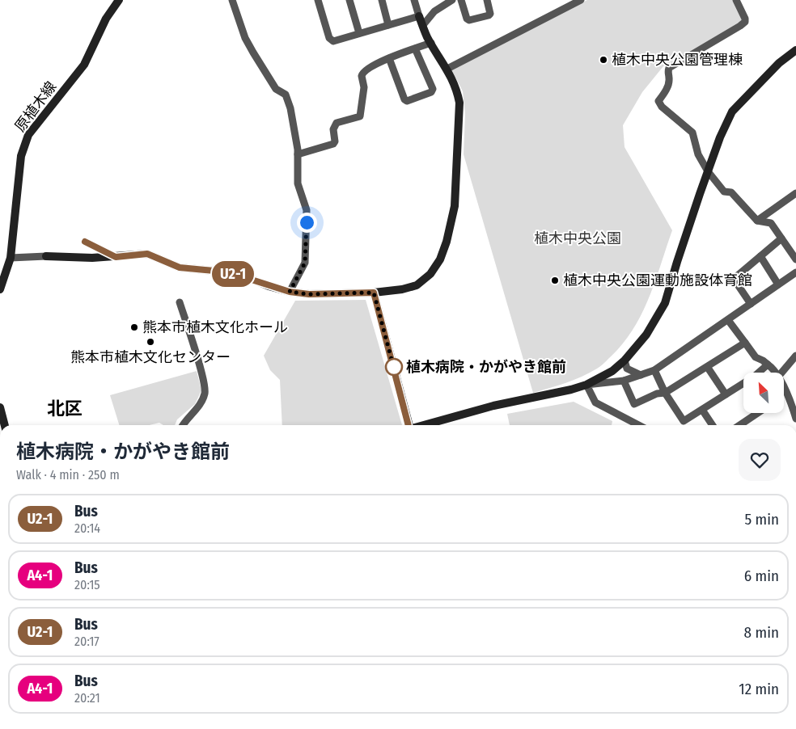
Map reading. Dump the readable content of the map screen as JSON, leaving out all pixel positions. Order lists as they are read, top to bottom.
{
  "streets": {
    "street": ["原植木線"]
  },
  "districts": ["北区"],
  "parks": ["植木中央公園"],
  "places": [
    "植木中央公園管理棟",
    "植木中央公園運動施設体育館",
    "熊本市植木文化ホール",
    "熊本市植木文化センター",
    "植木病院・かがやき館前"
  ],
  "lines": ["bus line U2-1"],
  "north": "top left",
  "page": {
    "on_map": "U2-1",
    "heading": ["植木病院・かがやき館前", "Walk · 4 min · 250 m"],
    "list": [
      {
        "mark": "U2-1",
        "name": "Bus",
        "note": "20:14",
        "value": "5 min"
      },
      {
        "mark": "A4-1",
        "name": "Bus",
        "note": "20:15",
        "value": "6 min"
      },
      {
        "mark": "U2-1",
        "name": "Bus",
        "note": "20:17",
        "value": "8 min"
      },
      {
        "mark": "A4-1",
        "name": "Bus",
        "note": "20:21",
        "value": "12 min"
      }
    ]
  }
}
